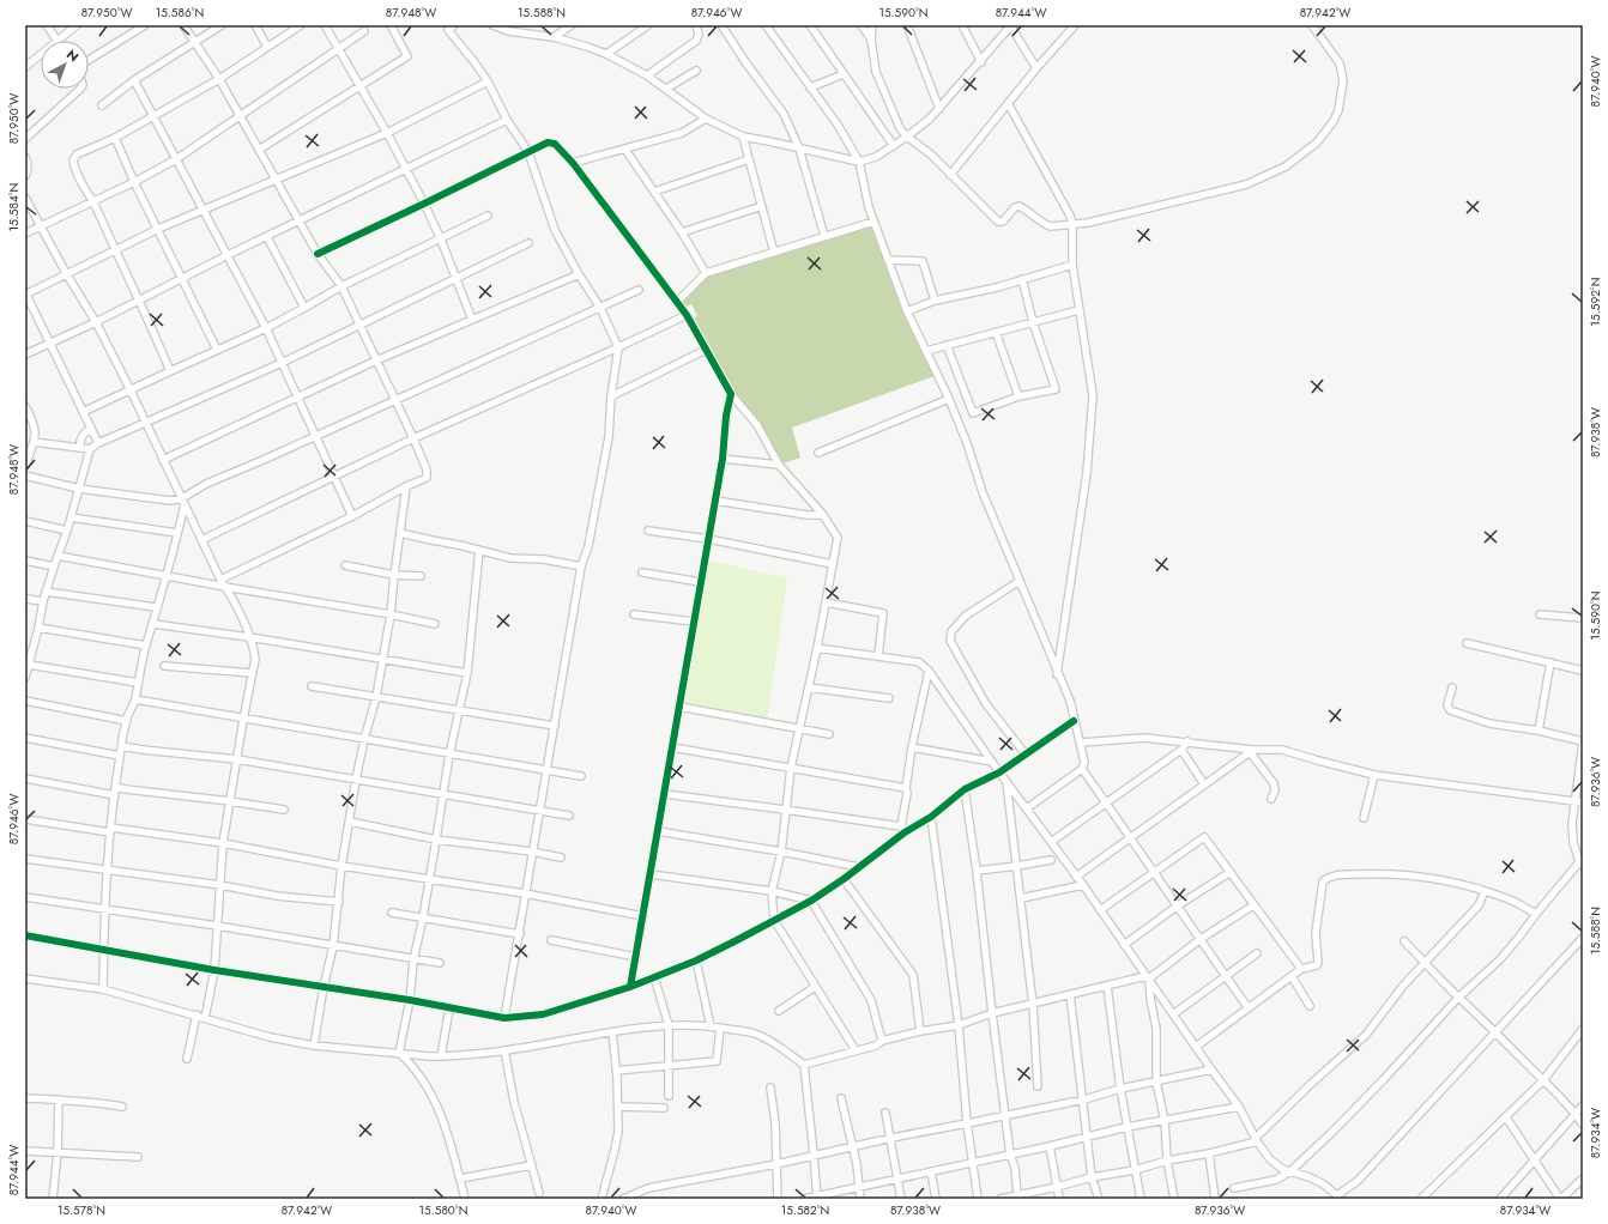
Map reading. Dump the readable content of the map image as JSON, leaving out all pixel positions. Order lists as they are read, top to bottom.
{
  "north": "top right",
  "coordinates": [
    "87.950°W",
    "15.586°N",
    "87.948°W",
    "15.588°N",
    "87.946°W",
    "15.590°N",
    "87.944°W",
    "87.942°W",
    "87.940°W",
    "15.584°N",
    "15.592°N",
    "87.938°W",
    "87.936°W",
    "87.934°W",
    "15.578°N",
    "15.580°N",
    "15.582°N"
  ]
}
